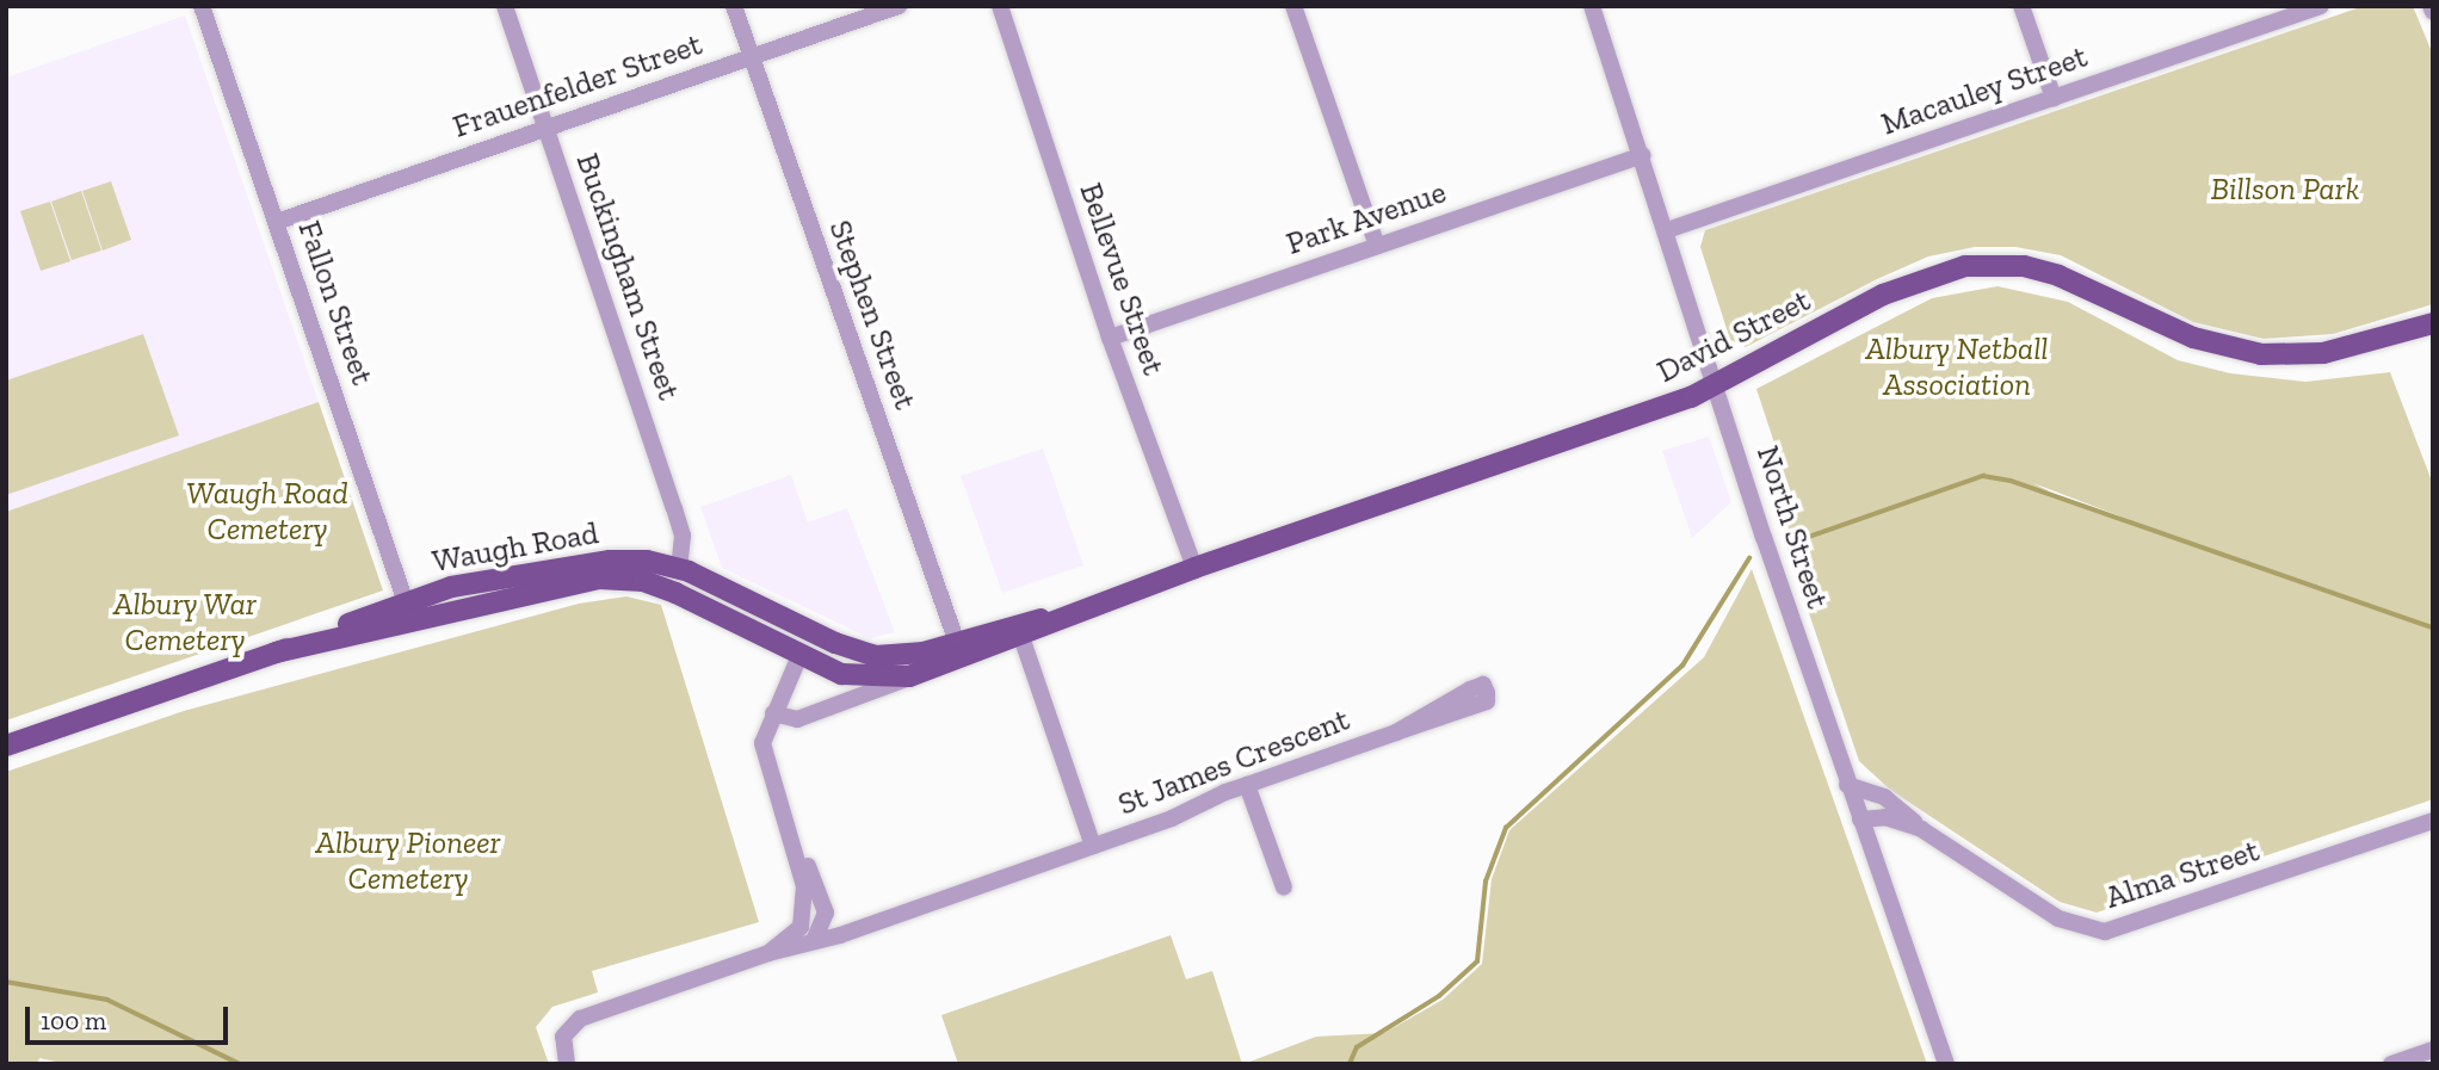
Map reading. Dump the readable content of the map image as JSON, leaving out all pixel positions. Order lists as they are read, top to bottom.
{
  "streets": {
    "main road": ["David Street", "Waugh Road"],
    "street": [
      "Frauenfelder Street",
      "Macauley Street",
      "Park Avenue",
      "Buckingham Street",
      "Bellevue Street",
      "Fallon Street",
      "Stephen Street",
      "North Street",
      "St James Crescent",
      "Alma Street"
    ]
  },
  "crossings": [
    ["Frauenfelder Street", "Buckingham Street"],
    ["Frauenfelder Street", "Fallon Street"],
    ["Frauenfelder Street", "Stephen Street"],
    ["Macauley Street", "North Street"],
    ["Park Avenue", "Bellevue Street"],
    ["Park Avenue", "North Street"],
    ["Buckingham Street", "Waugh Road"],
    ["Bellevue Street", "David Street"],
    ["Fallon Street", "Waugh Road"],
    ["Stephen Street", "David Street"],
    ["David Street", "North Street"],
    ["David Street", "Waugh Road"],
    ["David Street", "St James Crescent"],
    ["North Street", "Alma Street"]
  ],
  "parks": [
    "Billson Park",
    "Albury Netball Association",
    "Waugh Road Cemetery",
    "Albury War Cemetery",
    "Albury Pioneer Cemetery"
  ],
  "scale_bar": "100 m"
}
